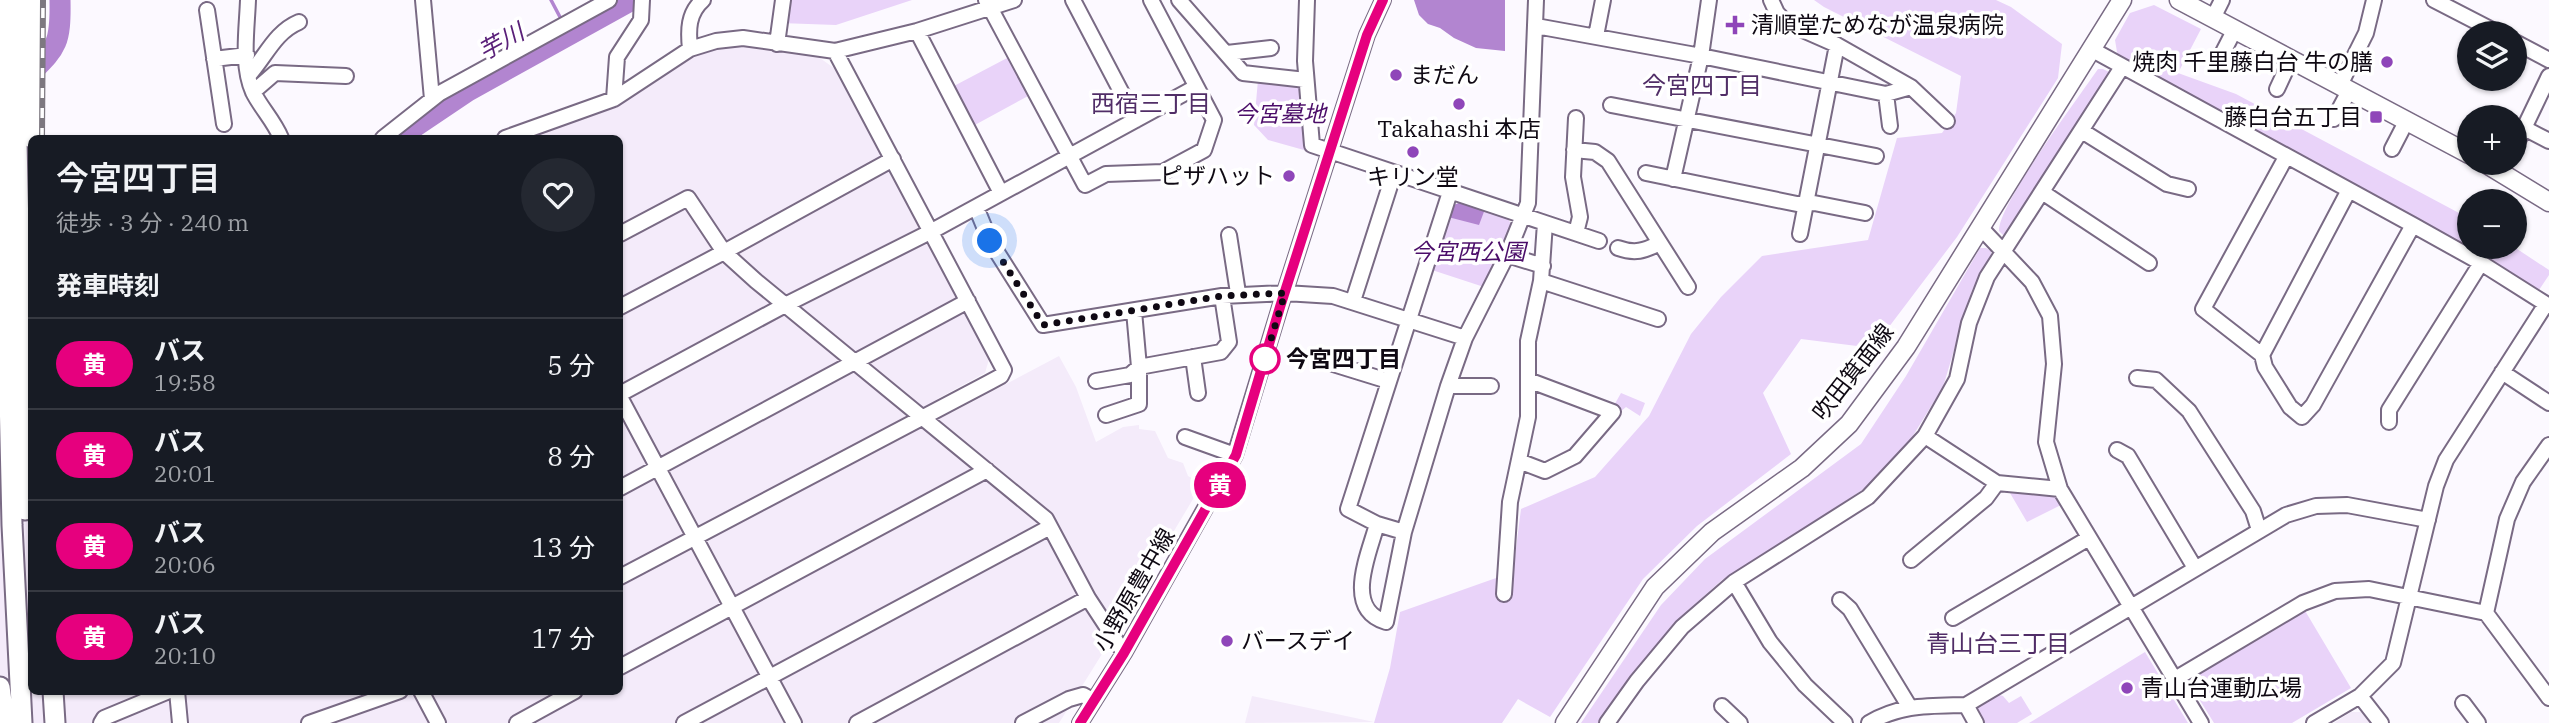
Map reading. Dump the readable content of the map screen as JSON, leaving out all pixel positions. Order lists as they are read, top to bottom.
{
  "streets": {
    "main road": ["吹田箕面線"],
    "street": ["小野原豊中線"]
  },
  "districts": ["今宮四丁目", "西宿三丁目", "青山台三丁目"],
  "water": ["芋川"],
  "parks": ["今宮墓地", "今宮西公園"],
  "places": {
    "health": ["清順堂ためなが温泉病院"],
    "other": [
      "焼肉 千里藤白台 牛の膳",
      "まだん",
      "Takahashi 本店",
      "キリン堂",
      "ピザハット",
      "今宮四丁目",
      "バースデイ",
      "青山台運動広場"
    ],
    "transit": ["藤白台五丁目"]
  },
  "lines": ["bus line 黄"],
  "page": {
    "on_map": "黄",
    "map_buttons": ["+", "−"],
    "heading": [
      ["今宮四丁目", "徒歩 · 3 分 · 240 m"],
      "発車時刻"
    ],
    "list": [
      {
        "mark": "黄",
        "name": "バス",
        "note": "19:58",
        "value": "5 分"
      },
      {
        "mark": "黄",
        "name": "バス",
        "note": "20:01",
        "value": "8 分"
      },
      {
        "mark": "黄",
        "name": "バス",
        "note": "20:06",
        "value": "13 分"
      },
      {
        "mark": "黄",
        "name": "バス",
        "note": "20:10",
        "value": "17 分"
      }
    ]
  }
}
